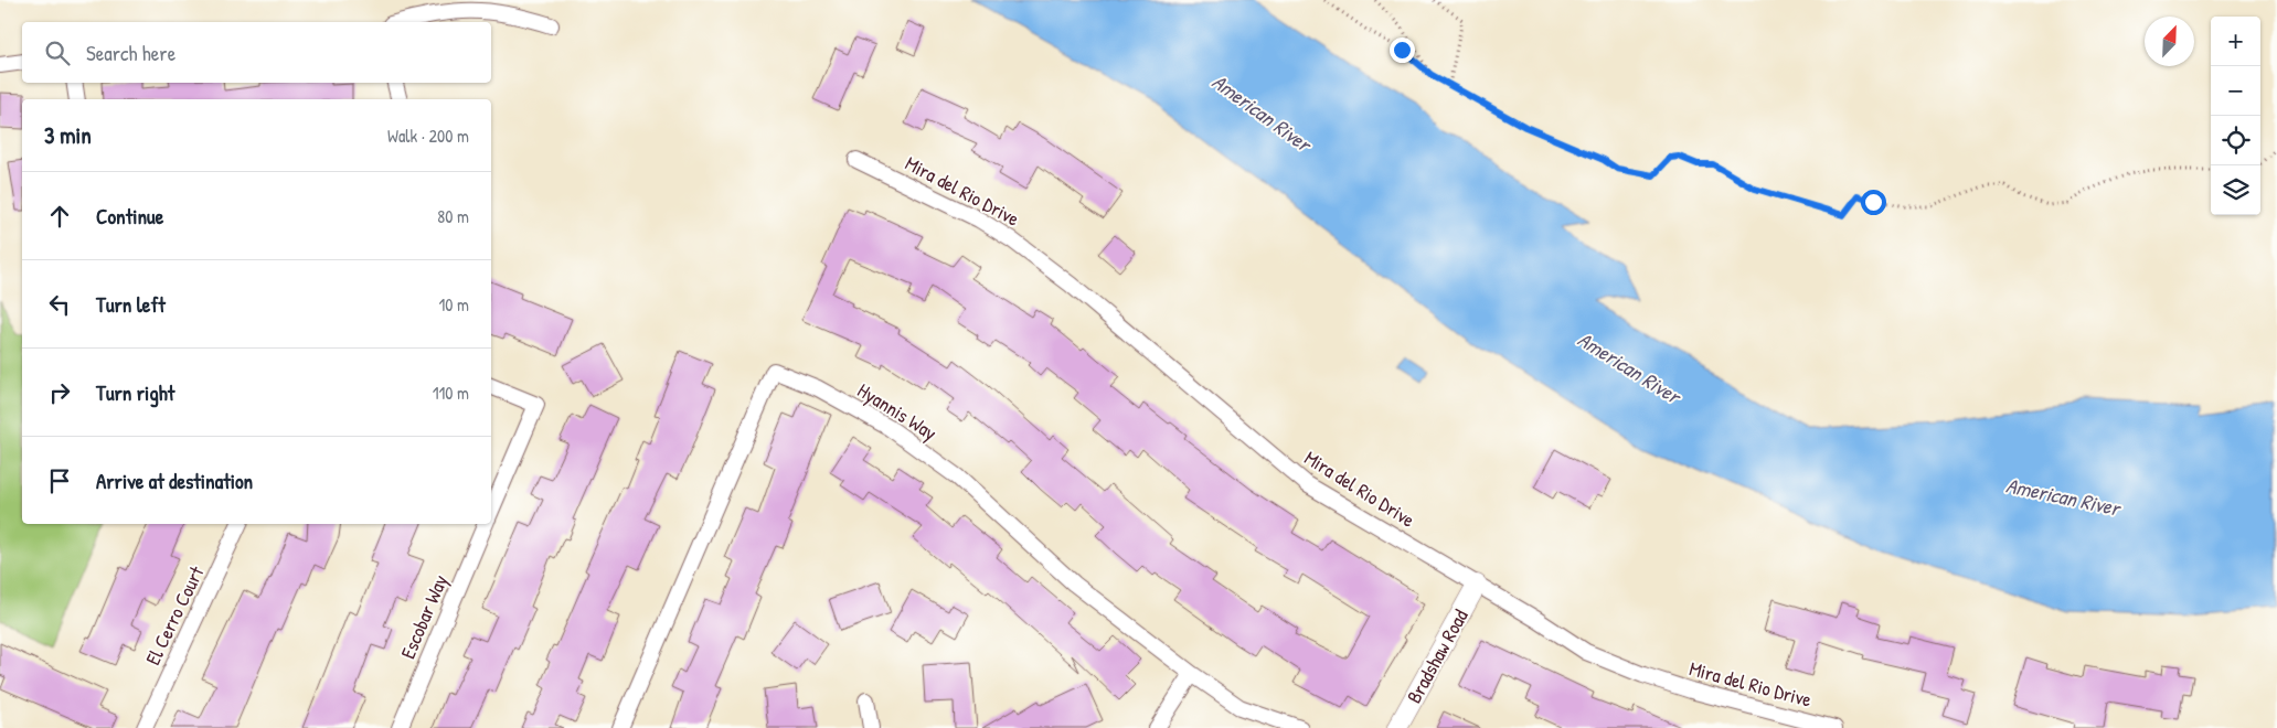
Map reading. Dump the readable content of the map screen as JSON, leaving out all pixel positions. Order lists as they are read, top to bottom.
{
  "streets": {
    "street": [
      "Mira del Rio Drive",
      "Hyannis Way",
      "El Cerro Court",
      "Escobar Way",
      "Bradshaw Road"
    ]
  },
  "crossings": [
    ["Mira del Rio Drive", "Bradshaw Road"]
  ],
  "water": ["American River"],
  "north": "top right",
  "page": {
    "map_buttons": ["+", "−"],
    "search": "Search here",
    "heading": ["3 min", "Walk · 200 m"],
    "list": [
      ["Continue", "80 m"],
      ["Turn left", "10 m"],
      ["Turn right", "110 m"],
      "Arrive at destination"
    ]
  }
}
